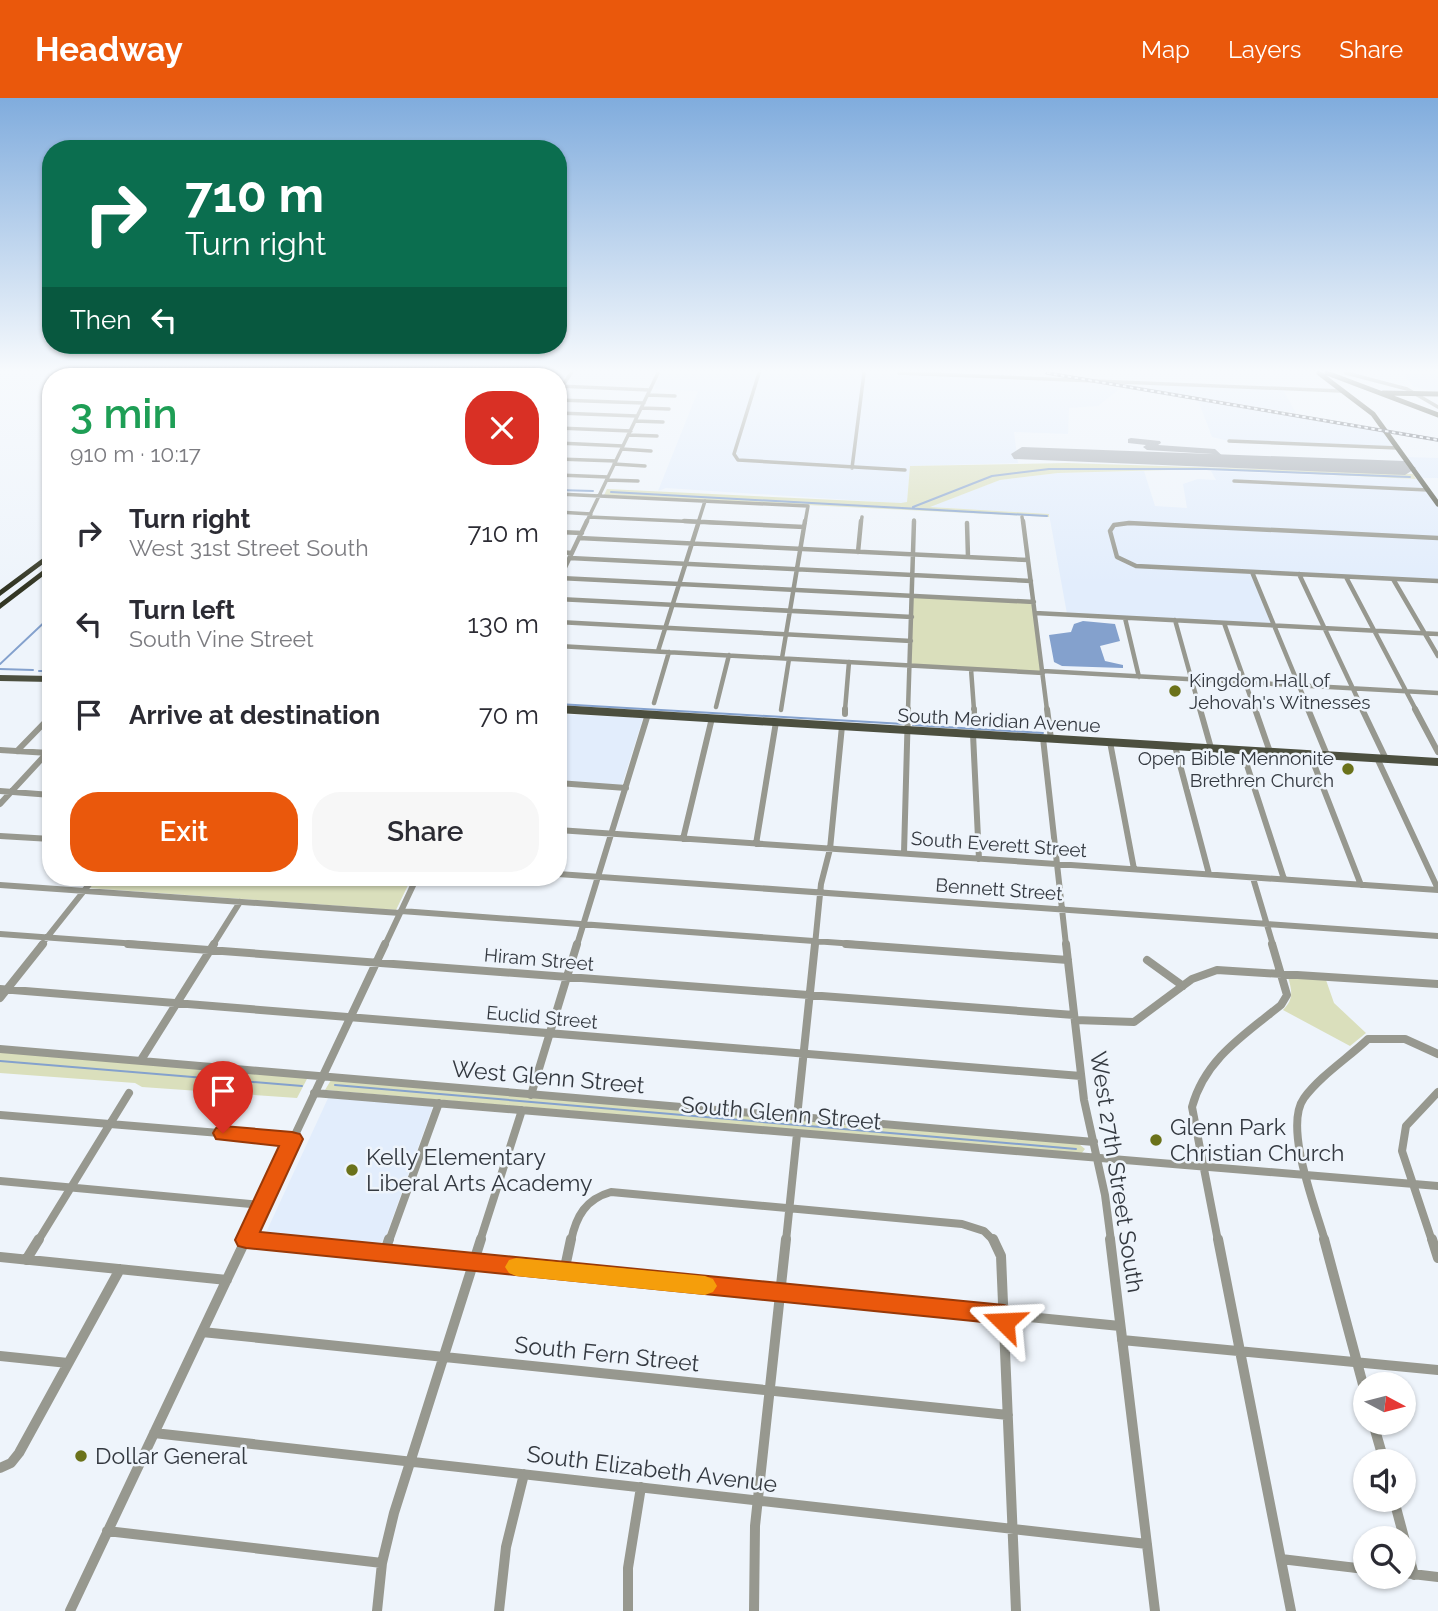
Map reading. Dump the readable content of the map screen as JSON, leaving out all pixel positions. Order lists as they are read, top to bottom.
{
  "streets": {
    "main road": ["South Meridian Avenue"],
    "street": [
      "South Everett Street",
      "Bennett Street",
      "Hiram Street",
      "Euclid Street",
      "West Glenn Street",
      "South Glenn Street",
      "West 27th Street South",
      "South Fern Street",
      "South Elizabeth Avenue"
    ]
  },
  "crossings": [
    ["South Meridian Avenue", "West 27th Street South"],
    ["South Everett Street", "West 27th Street South"],
    ["Bennett Street", "West 27th Street South"],
    ["Hiram Street", "West 27th Street South"],
    ["Euclid Street", "West 27th Street South"],
    ["West Glenn Street", "West 27th Street South"],
    ["South Glenn Street", "West 27th Street South"],
    ["West 27th Street South", "South Elizabeth Avenue"]
  ],
  "places": [
    "Kingdom Hall of Jehovah's Witnesses",
    "Open Bible Mennonite Brethren Church",
    "Glenn Park Christian Church",
    "Kelly Elementary Liberal Arts Academy",
    "Dollar General"
  ],
  "north": "right",
  "page": {
    "header": "Headway",
    "nav": ["Map", "Layers", "Share"],
    "turn": ["710 m", "Turn right"],
    "then": "Then",
    "heading": ["3 min", "910 m · 10:17"],
    "list": [
      {
        "name": "Turn right",
        "note": "West 31st Street South",
        "value": "710 m"
      },
      {
        "name": "Turn left",
        "note": "South Vine Street",
        "value": "130 m"
      },
      {
        "name": "Arrive at destination",
        "value": "70 m"
      }
    ],
    "buttons": ["Exit", "Share"]
  }
}
